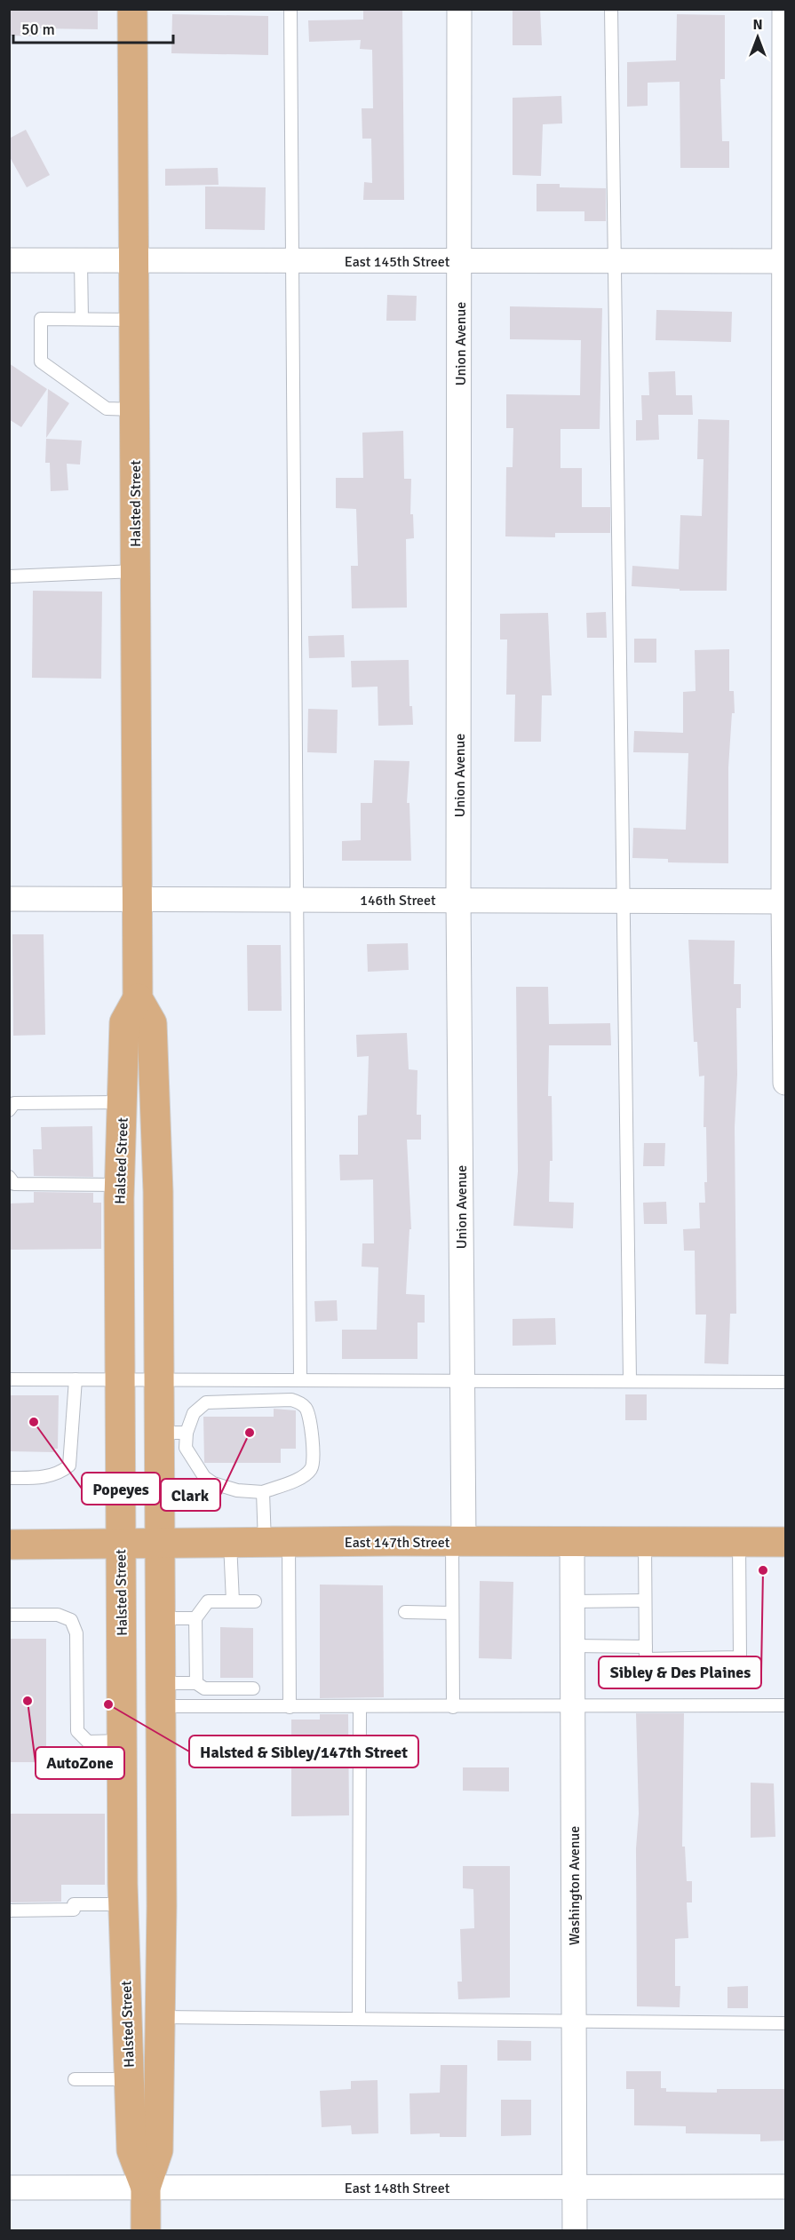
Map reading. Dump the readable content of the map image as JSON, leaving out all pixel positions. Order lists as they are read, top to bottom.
{
  "streets": {
    "main road": ["Halsted Street", "East 147th Street"],
    "street": [
      "East 145th Street",
      "Union Avenue",
      "146th Street",
      "Washington Avenue",
      "East 148th Street"
    ]
  },
  "crossings": [
    ["East 145th Street", "Union Avenue"],
    ["East 145th Street", "Halsted Street"],
    ["Union Avenue", "146th Street"],
    ["Union Avenue", "East 147th Street"],
    ["Halsted Street", "146th Street"],
    ["Halsted Street", "East 147th Street"],
    ["Halsted Street", "East 148th Street"],
    ["East 147th Street", "Washington Avenue"],
    ["Washington Avenue", "East 148th Street"]
  ],
  "places": [
    "Popeyes",
    "Clark",
    "Sibley & Des Plaines",
    "AutoZone",
    "Halsted & Sibley/147th Street"
  ],
  "scale_bar": "50 m",
  "north": "top"
}
